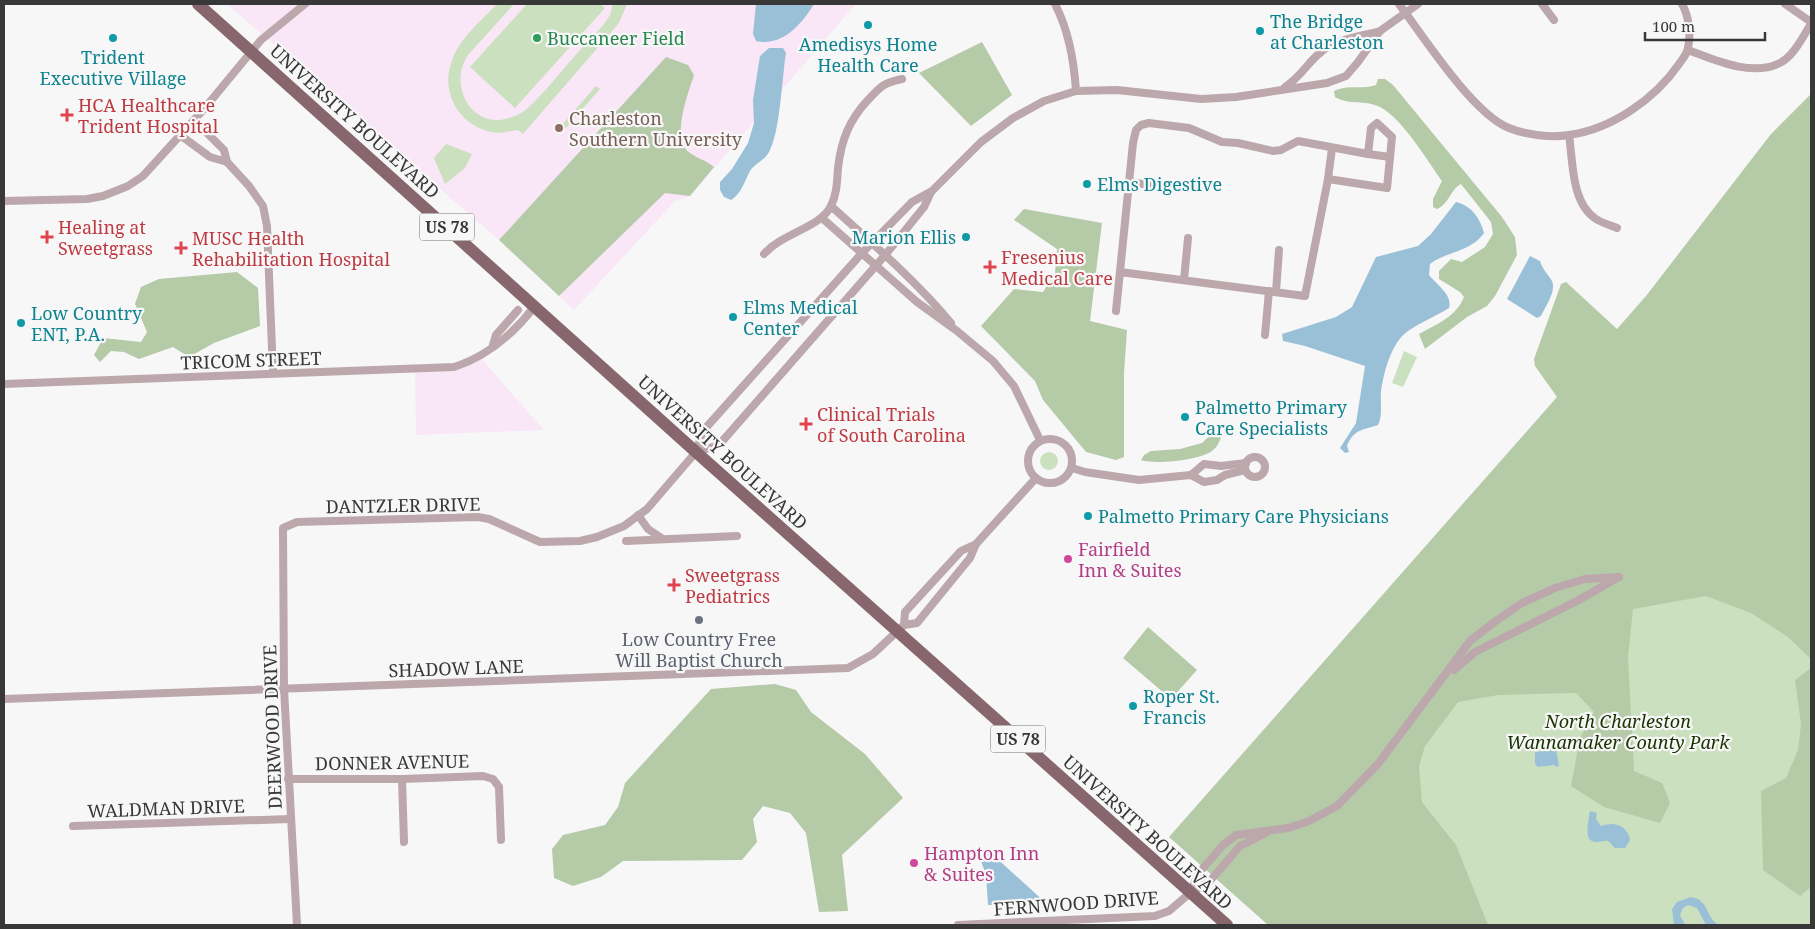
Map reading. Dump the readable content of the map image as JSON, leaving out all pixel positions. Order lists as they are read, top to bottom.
{
  "streets": {
    "main road": ["UNIVERSITY BOULEVARD", "US 78"],
    "street": [
      "TRICOM STREET",
      "DANTZLER DRIVE",
      "SHADOW LANE",
      "DEERWOOD DRIVE",
      "DONNER AVENUE",
      "WALDMAN DRIVE",
      "FERNWOOD DRIVE"
    ]
  },
  "crossings": [
    ["UNIVERSITY BOULEVARD", "TRICOM STREET"],
    ["UNIVERSITY BOULEVARD", "DANTZLER DRIVE"],
    ["UNIVERSITY BOULEVARD", "SHADOW LANE"],
    ["UNIVERSITY BOULEVARD", "FERNWOOD DRIVE"],
    ["DANTZLER DRIVE", "DEERWOOD DRIVE"],
    ["SHADOW LANE", "DEERWOOD DRIVE"],
    ["DEERWOOD DRIVE", "DONNER AVENUE"],
    ["DEERWOOD DRIVE", "WALDMAN DRIVE"]
  ],
  "parks": ["North Charleston Wannamaker County Park"],
  "places": {
    "other": [
      "Amedisys Home Health Care",
      "The Bridge at Charleston",
      "Trident Executive Village",
      "Buccaneer Field",
      "Charleston Southern University",
      "Elms Digestive",
      "Marion Ellis",
      "Elms Medical Center",
      "Low Country ENT, P.A.",
      "Palmetto Primary Care Specialists",
      "Palmetto Primary Care Physicians",
      "Fairfield Inn & Suites",
      "Low Country Free Will Baptist Church",
      "Roper St. Francis",
      "Hampton Inn & Suites"
    ],
    "health": [
      "HCA Healthcare Trident Hospital",
      "Healing at Sweetgrass",
      "MUSC Health Rehabilitation Hospital",
      "Fresenius Medical Care",
      "Clinical Trials of South Carolina",
      "Sweetgrass Pediatrics"
    ]
  },
  "scale_bar": "100 m"
}
